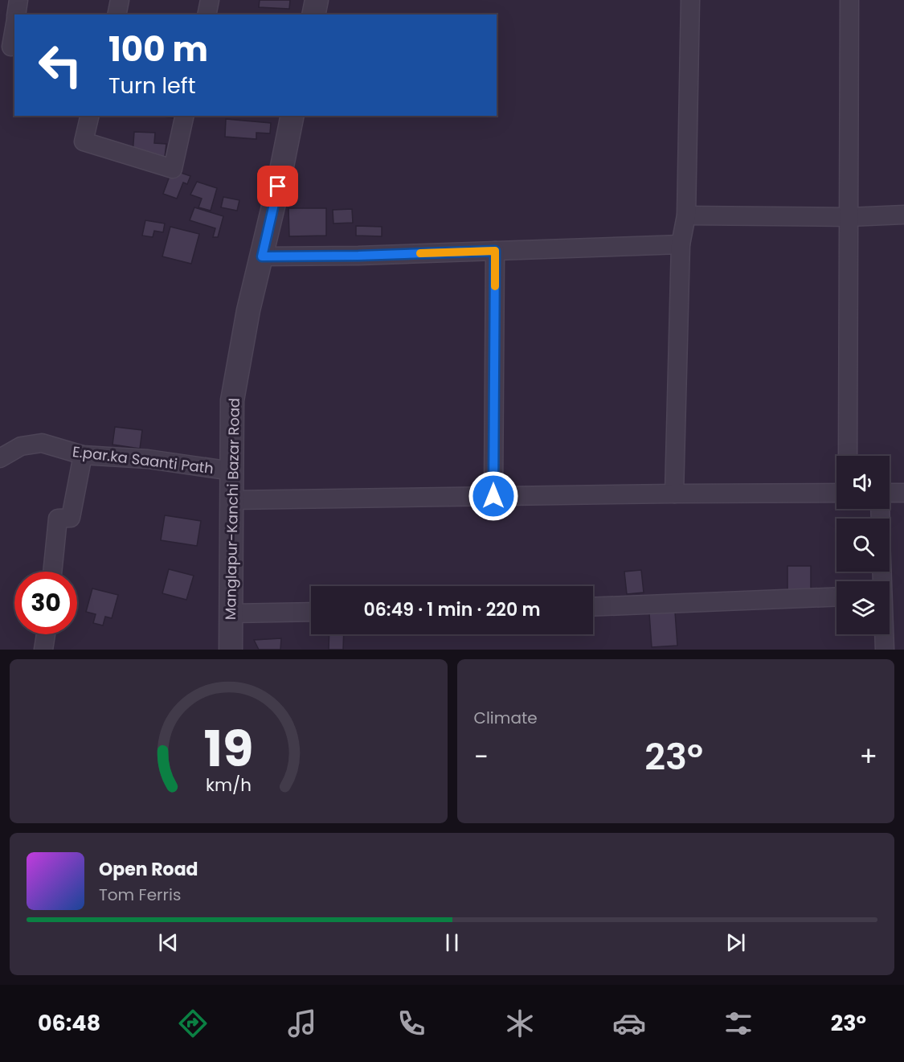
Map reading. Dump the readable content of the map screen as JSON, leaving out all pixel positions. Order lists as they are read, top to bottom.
{
  "streets": {
    "street": ["E.par.ka Saanti Path", "Manglapur-Kanchi Bazar Road"]
  },
  "crossings": [
    ["E.par.ka Saanti Path", "Manglapur-Kanchi Bazar Road"]
  ],
  "page": {
    "turn": ["100 m", "Turn left"],
    "limit": "30",
    "trip": "06:49 · 1 min · 220 m",
    "tile": "Climate",
    "heat": ["−", "23°", "+"],
    "song": ["Open Road", "Tom Ferris"],
    "tabs": ["06:48", "23°"],
    "gauge": ["19", "km/h"]
  }
}
